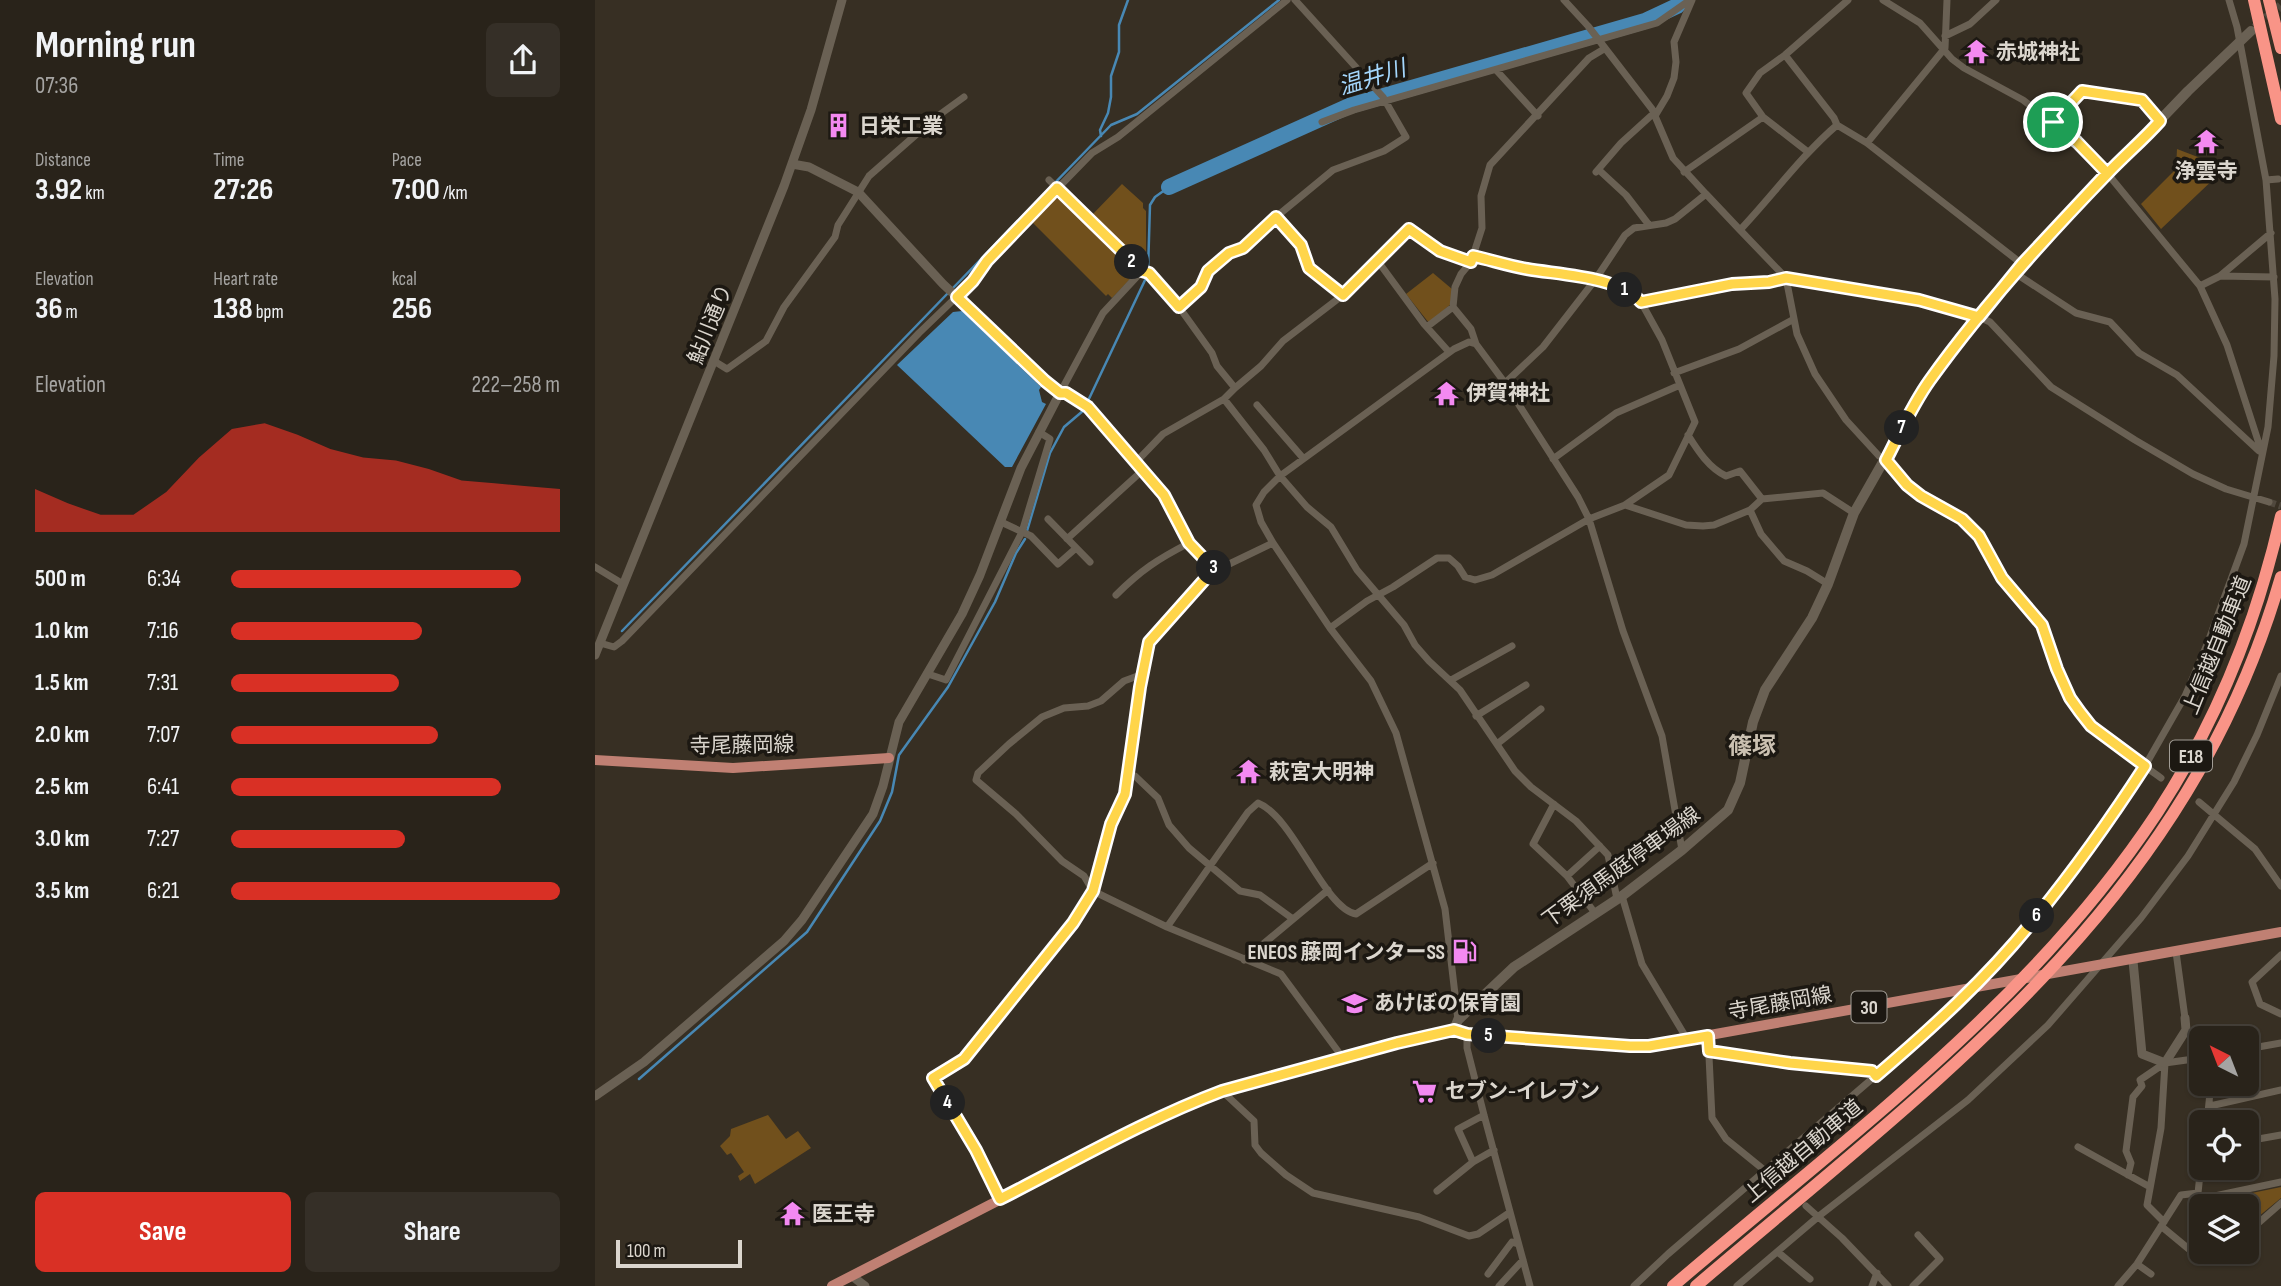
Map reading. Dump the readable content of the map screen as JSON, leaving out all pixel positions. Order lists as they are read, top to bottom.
{
  "streets": {
    "highway": ["上信越自動車道", "E18"],
    "main road": ["寺尾藤岡線", "下栗須馬庭停車場線", "30"],
    "street": ["鮎川通り"]
  },
  "crossings": [
    ["寺尾藤岡線", "下栗須馬庭停車場線"]
  ],
  "districts": ["篠塚"],
  "water": ["温井川"],
  "places": {
    "temple": [
      "赤城神社",
      "浄雲寺",
      "伊賀神社",
      "萩宮大明神",
      "医王寺"
    ],
    "building": ["日栄工業"],
    "fuel station": ["ENEOS 藤岡インターSS"],
    "school or university": ["あけぼの保育園"],
    "supermarket": ["セブン-イレブン"]
  },
  "scale_bar": "100 m",
  "north": "top left",
  "page": {
    "heading": ["Morning run", "07:36"],
    "stats": [
      ["Distance", "3.92 km"],
      ["Time", "27:26"],
      ["Pace", "7:00 /km"],
      ["Elevation", "36 m"],
      ["Heart rate", "138 bpm"],
      ["kcal", "256"]
    ],
    "pins": [
      "2",
      "1",
      "7",
      "3",
      "6",
      "5",
      "4"
    ],
    "chart": ["Elevation", "222–258 m"],
    "list": [
      {
        "name": "500 m",
        "note": "6:34"
      },
      {
        "name": "1.0 km",
        "note": "7:16"
      },
      {
        "name": "1.5 km",
        "note": "7:31"
      },
      {
        "name": "2.0 km",
        "note": "7:07"
      },
      {
        "name": "2.5 km",
        "note": "6:41"
      },
      {
        "name": "3.0 km",
        "note": "7:27"
      },
      {
        "name": "3.5 km",
        "note": "6:21"
      }
    ],
    "buttons": ["Save", "Share"],
    "scale": "100 m"
  }
}
